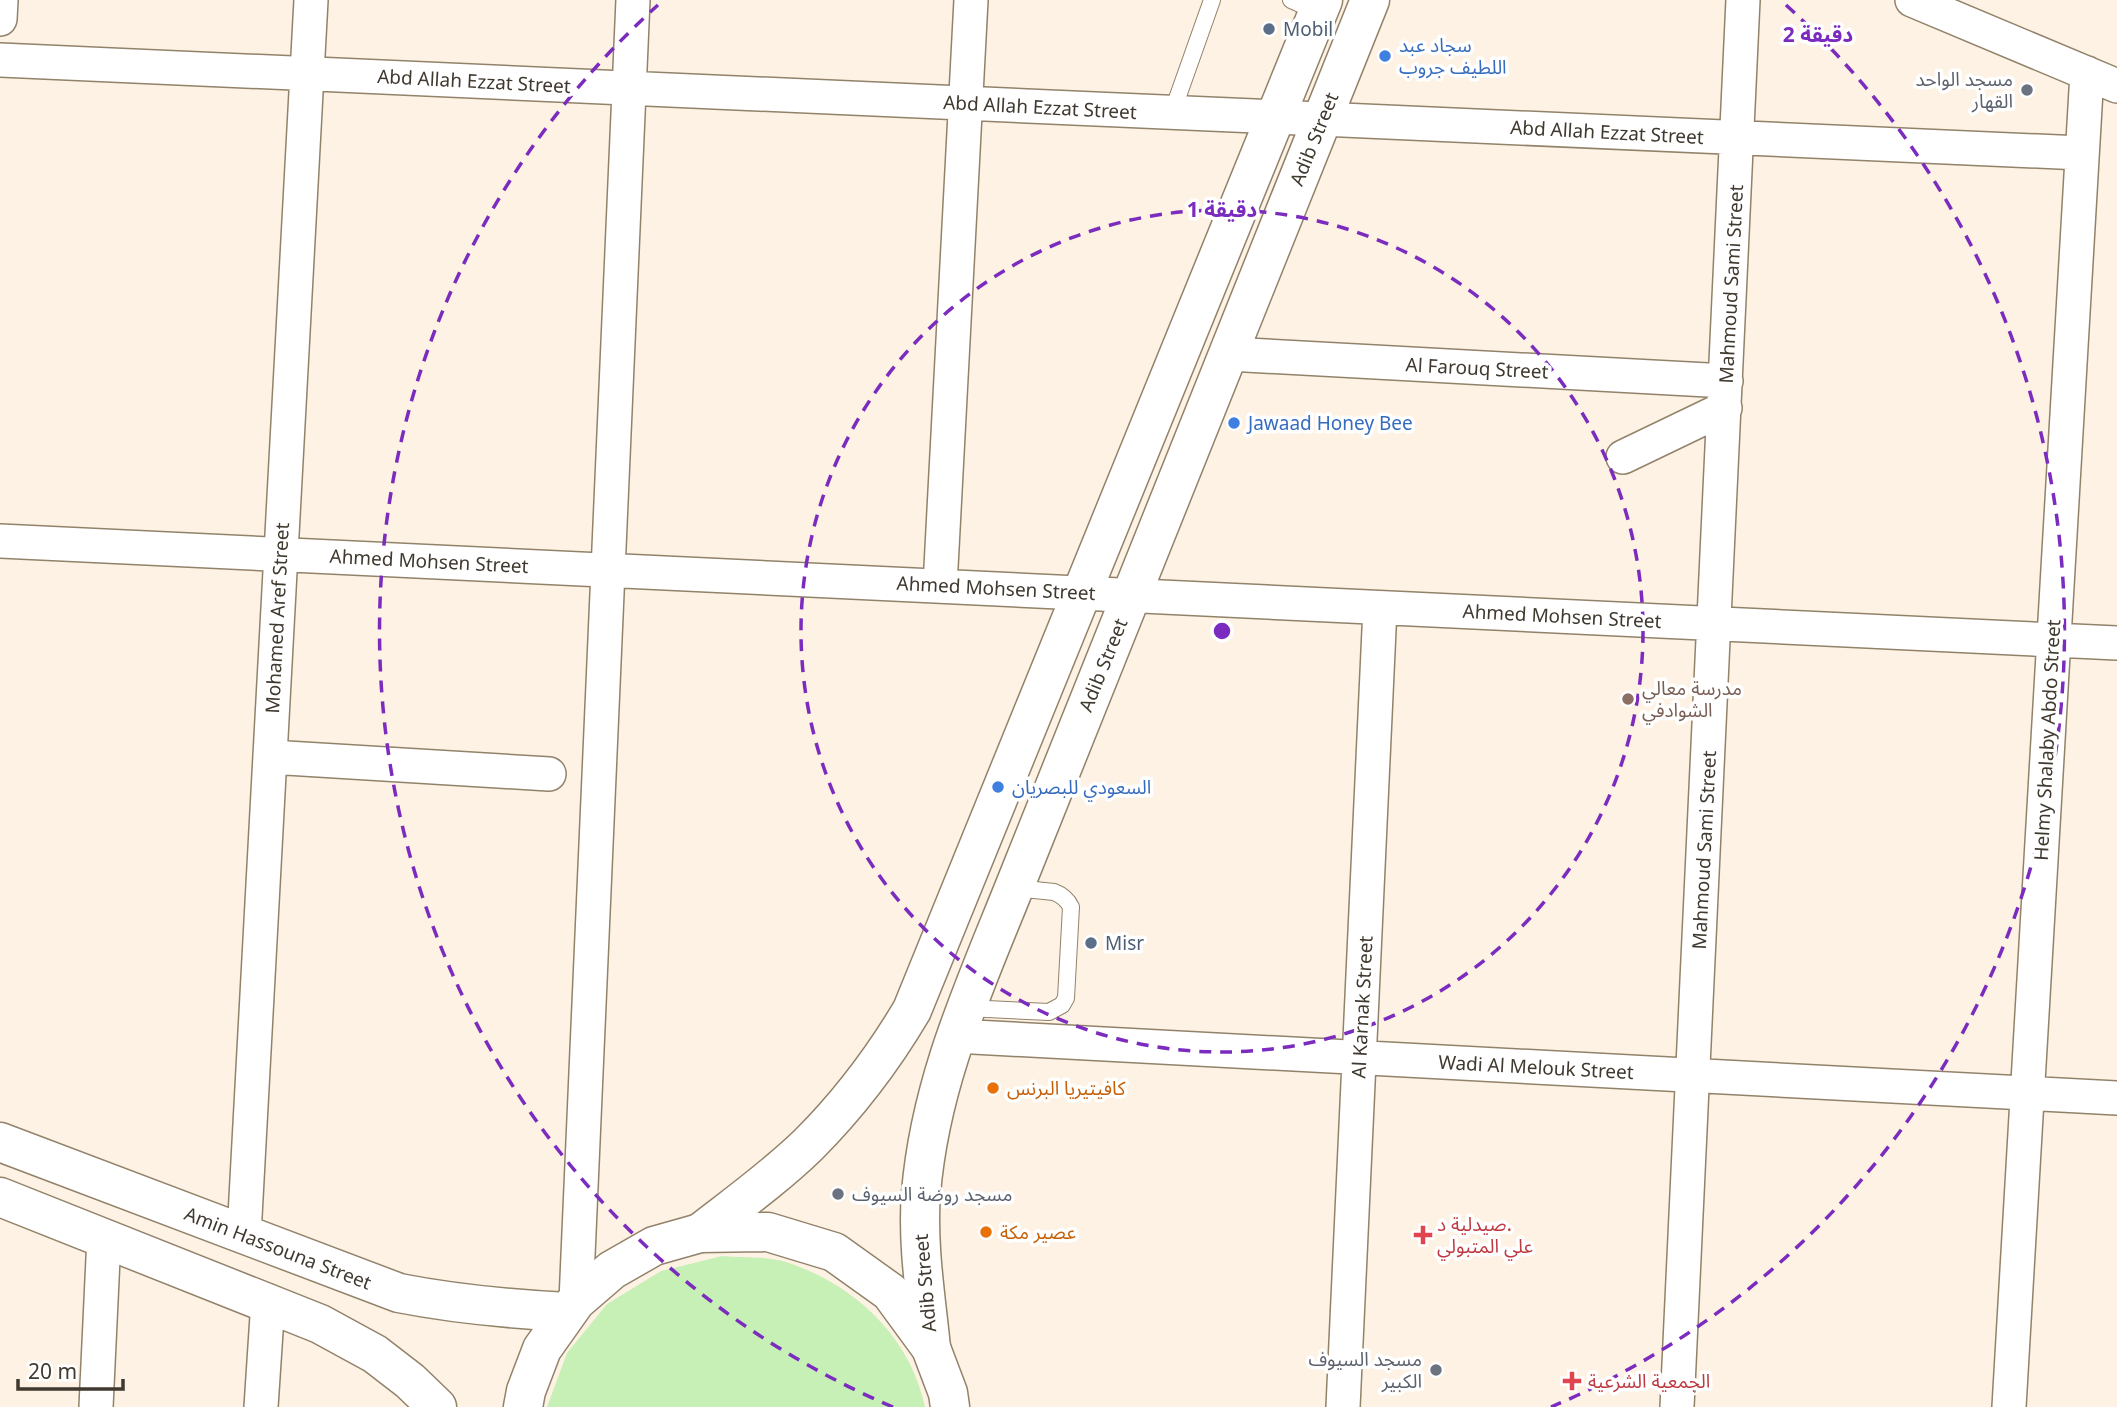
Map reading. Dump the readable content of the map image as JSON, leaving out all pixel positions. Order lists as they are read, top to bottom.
{
  "streets": {
    "main road": ["Adib Street", "Amin Hassouna Street"],
    "street": [
      "Abd Allah Ezzat Street",
      "Mahmoud Sami Street",
      "Al Farouq Street",
      "Ahmed Mohsen Street",
      "Mohamed Aref Street",
      "Helmy Shalaby Abdo Street",
      "Al Karnak Street",
      "Wadi Al Melouk Street"
    ]
  },
  "crossings": [
    ["Abd Allah Ezzat Street", "Adib Street"],
    ["Abd Allah Ezzat Street", "Mahmoud Sami Street"],
    ["Abd Allah Ezzat Street", "Mohamed Aref Street"],
    ["Abd Allah Ezzat Street", "Helmy Shalaby Abdo Street"],
    ["Adib Street", "Al Farouq Street"],
    ["Adib Street", "Ahmed Mohsen Street"],
    ["Adib Street", "Wadi Al Melouk Street"],
    ["Mahmoud Sami Street", "Al Farouq Street"],
    ["Mahmoud Sami Street", "Ahmed Mohsen Street"],
    ["Mahmoud Sami Street", "Wadi Al Melouk Street"],
    ["Ahmed Mohsen Street", "Mohamed Aref Street"],
    ["Ahmed Mohsen Street", "Helmy Shalaby Abdo Street"],
    ["Ahmed Mohsen Street", "Al Karnak Street"],
    ["Mohamed Aref Street", "Amin Hassouna Street"],
    ["Helmy Shalaby Abdo Street", "Wadi Al Melouk Street"],
    ["Al Karnak Street", "Wadi Al Melouk Street"]
  ],
  "places": {
    "other": [
      "Mobil",
      "سجاد عبد اللطيف جروب",
      "مسجد الواحد القهار",
      "Jawaad Honey Bee",
      "مدرسة معالي الشوادفي",
      "السعودي للبصريان",
      "Misr",
      "كافيتيريا البرنس",
      "مسجد روضة السيوف",
      "عصير مكة",
      "مسجد السيوف الكبير"
    ],
    "health": ["صيدلية د. علي المتبولي", "الجمعية الشرعية"]
  },
  "scale_bar": "20 m",
  "rings": ["2 دقيقة", "1 دقيقة"]
}
